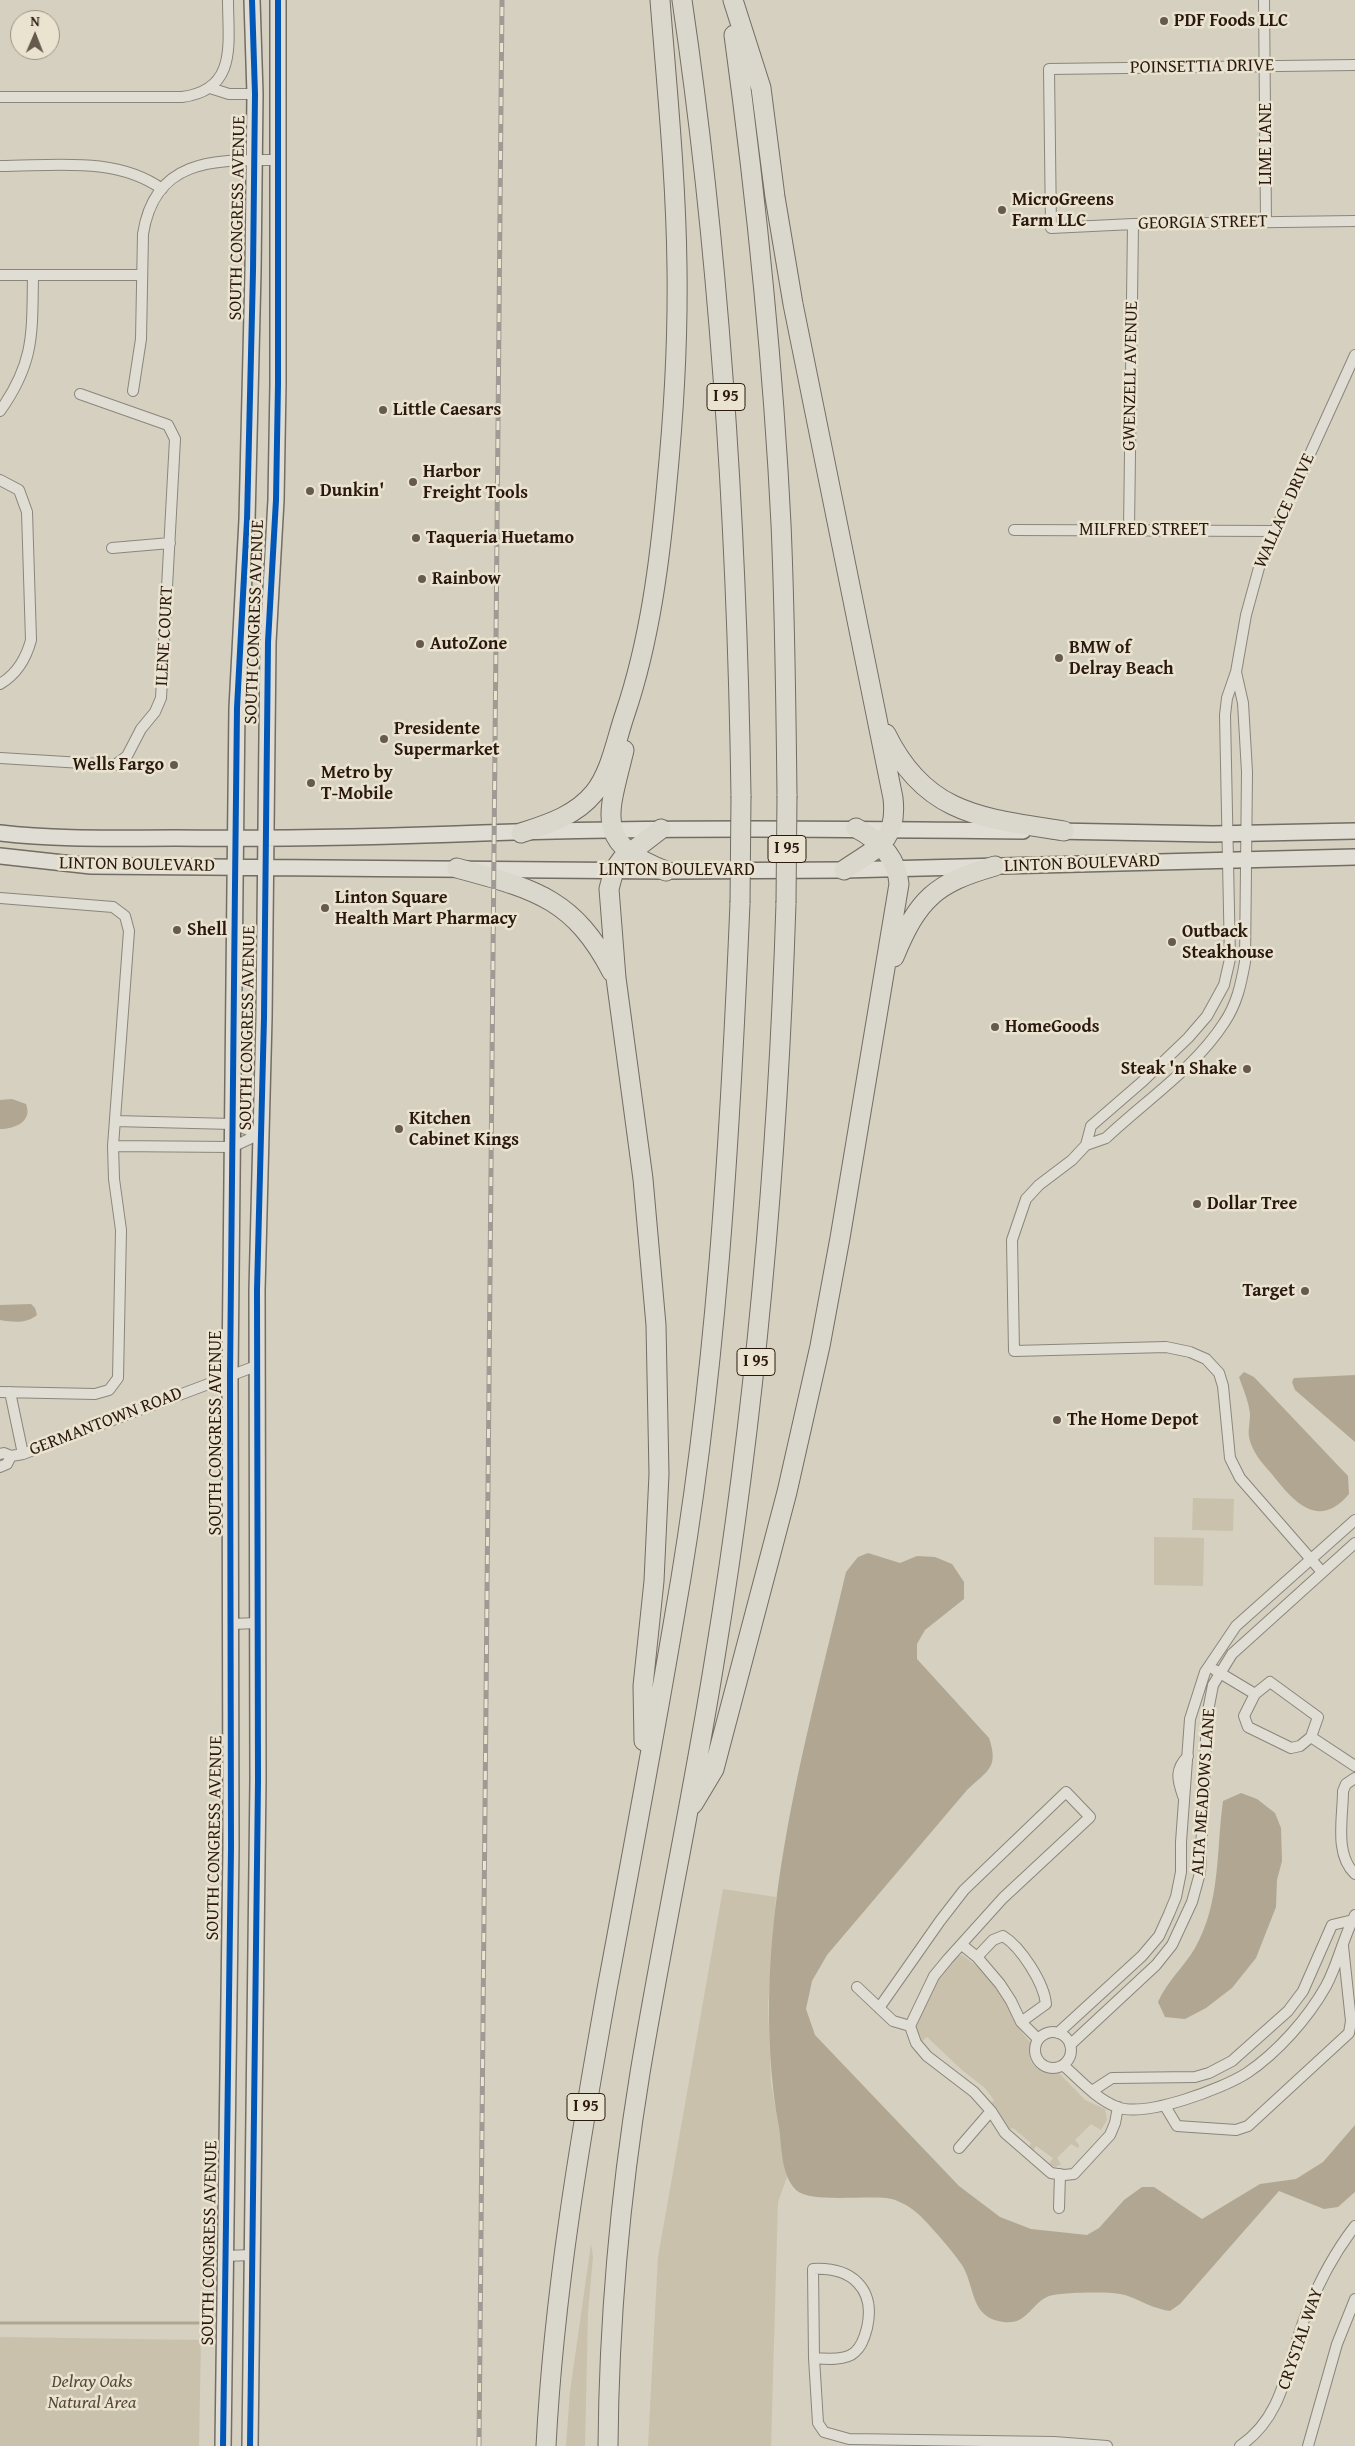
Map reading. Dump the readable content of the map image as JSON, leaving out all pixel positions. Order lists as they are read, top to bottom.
{
  "streets": {
    "highway": ["I 95"],
    "main road": ["SOUTH CONGRESS AVENUE", "LINTON BOULEVARD"],
    "street": [
      "POINSETTIA DRIVE",
      "LIME LANE",
      "GEORGIA STREET",
      "GWENZELL AVENUE",
      "WALLACE DRIVE",
      "MILFRED STREET",
      "ILENE COURT",
      "GERMANTOWN ROAD",
      "ALTA MEADOWS LANE",
      "CRYSTAL WAY"
    ]
  },
  "crossings": [
    ["POINSETTIA DRIVE", "LIME LANE"],
    ["POINSETTIA DRIVE", "GEORGIA STREET"],
    ["LIME LANE", "GEORGIA STREET"],
    ["SOUTH CONGRESS AVENUE", "LINTON BOULEVARD"],
    ["SOUTH CONGRESS AVENUE", "GERMANTOWN ROAD"],
    ["GEORGIA STREET", "GWENZELL AVENUE"],
    ["GWENZELL AVENUE", "MILFRED STREET"],
    ["WALLACE DRIVE", "MILFRED STREET"],
    ["WALLACE DRIVE", "LINTON BOULEVARD"]
  ],
  "parks": ["Delray Oaks Natural Area"],
  "places": [
    "PDF Foods LLC",
    "MicroGreens Farm LLC",
    "Little Caesars",
    "Harbor Freight Tools",
    "Dunkin'",
    "Taqueria Huetamo",
    "Rainbow",
    "AutoZone",
    "BMW of Delray Beach",
    "Presidente Supermarket",
    "Wells Fargo",
    "Metro by T-Mobile",
    "Linton Square Health Mart Pharmacy",
    "Shell",
    "Outback Steakhouse",
    "HomeGoods",
    "Steak 'n Shake",
    "Kitchen Cabinet Kings",
    "Dollar Tree",
    "Target",
    "The Home Depot"
  ],
  "north": "top"
}
